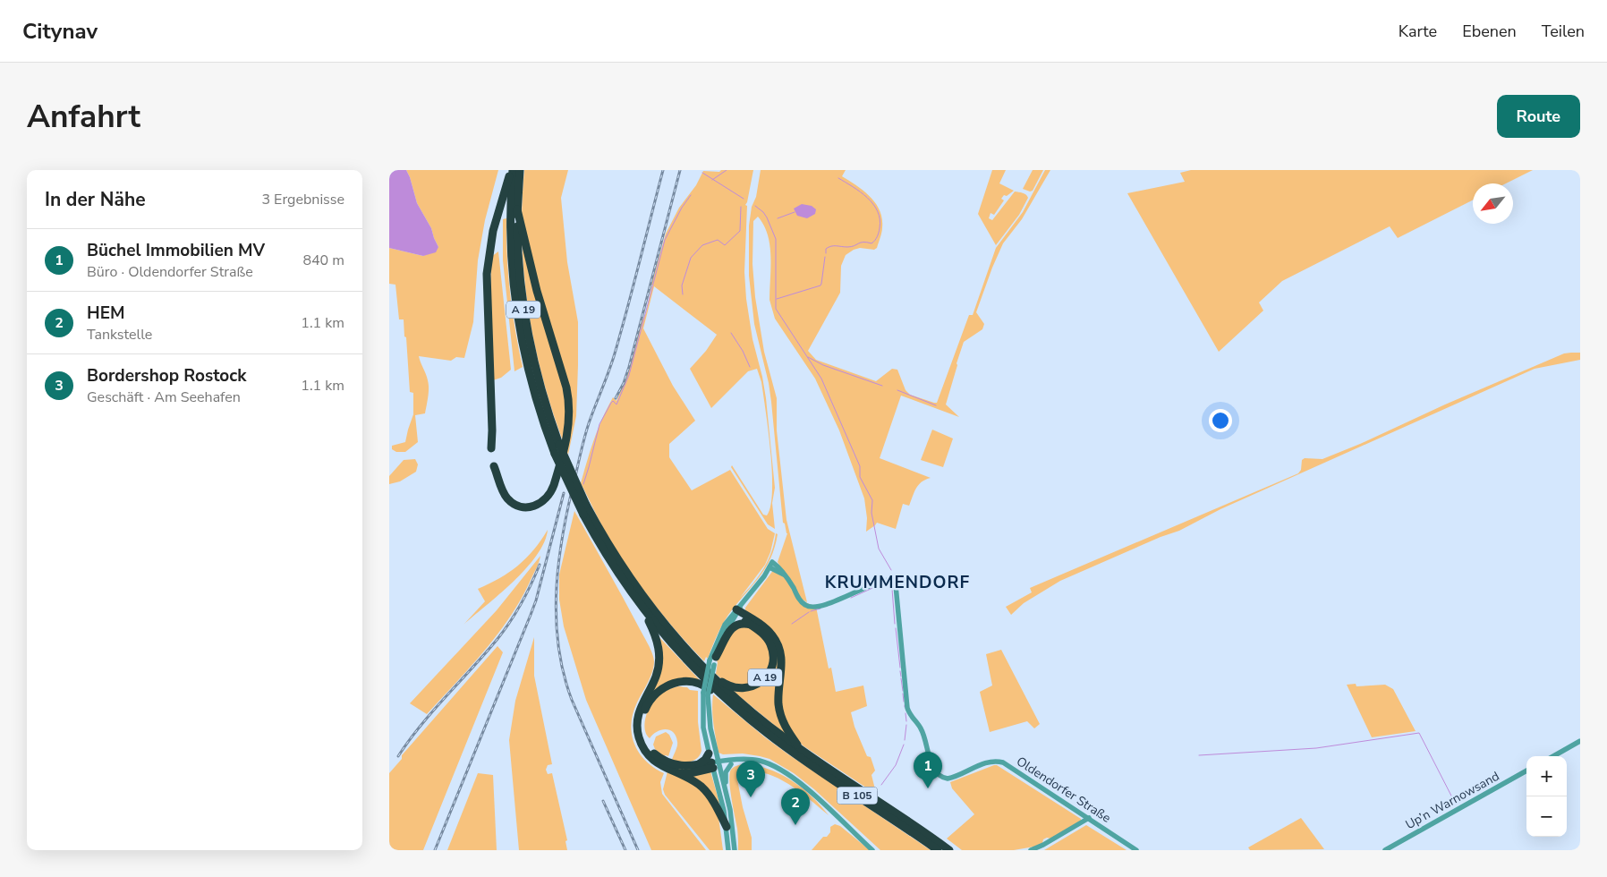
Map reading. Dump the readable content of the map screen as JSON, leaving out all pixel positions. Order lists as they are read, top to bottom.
{
  "streets": {
    "highway": ["A 19", "B 105"],
    "street": ["Oldendorfer Straße", "Up’n Warnowsand"]
  },
  "crossings": [
    ["A 19", "Oldendorfer Straße"],
    ["A 19", "B 105"]
  ],
  "districts": ["KRUMMENDORF"],
  "north": "bottom left",
  "page": {
    "header": "Citynav",
    "nav": ["Karte", "Ebenen", "Teilen"],
    "buttons": "Route",
    "title": "Anfahrt",
    "heading": ["In der Nähe", "3 Ergebnisse"],
    "list": [
      {
        "mark": "1",
        "name": "Büchel Immobilien MV",
        "note": "Büro · Oldendorfer Straße",
        "value": "840 m"
      },
      {
        "mark": "2",
        "name": "HEM",
        "note": "Tankstelle",
        "value": "1.1 km"
      },
      {
        "mark": "3",
        "name": "Bordershop Rostock",
        "note": "Geschäft · Am Seehafen",
        "value": "1.1 km"
      }
    ],
    "pins": ["1", "3", "2"],
    "map_buttons": ["+", "−"]
  }
}
